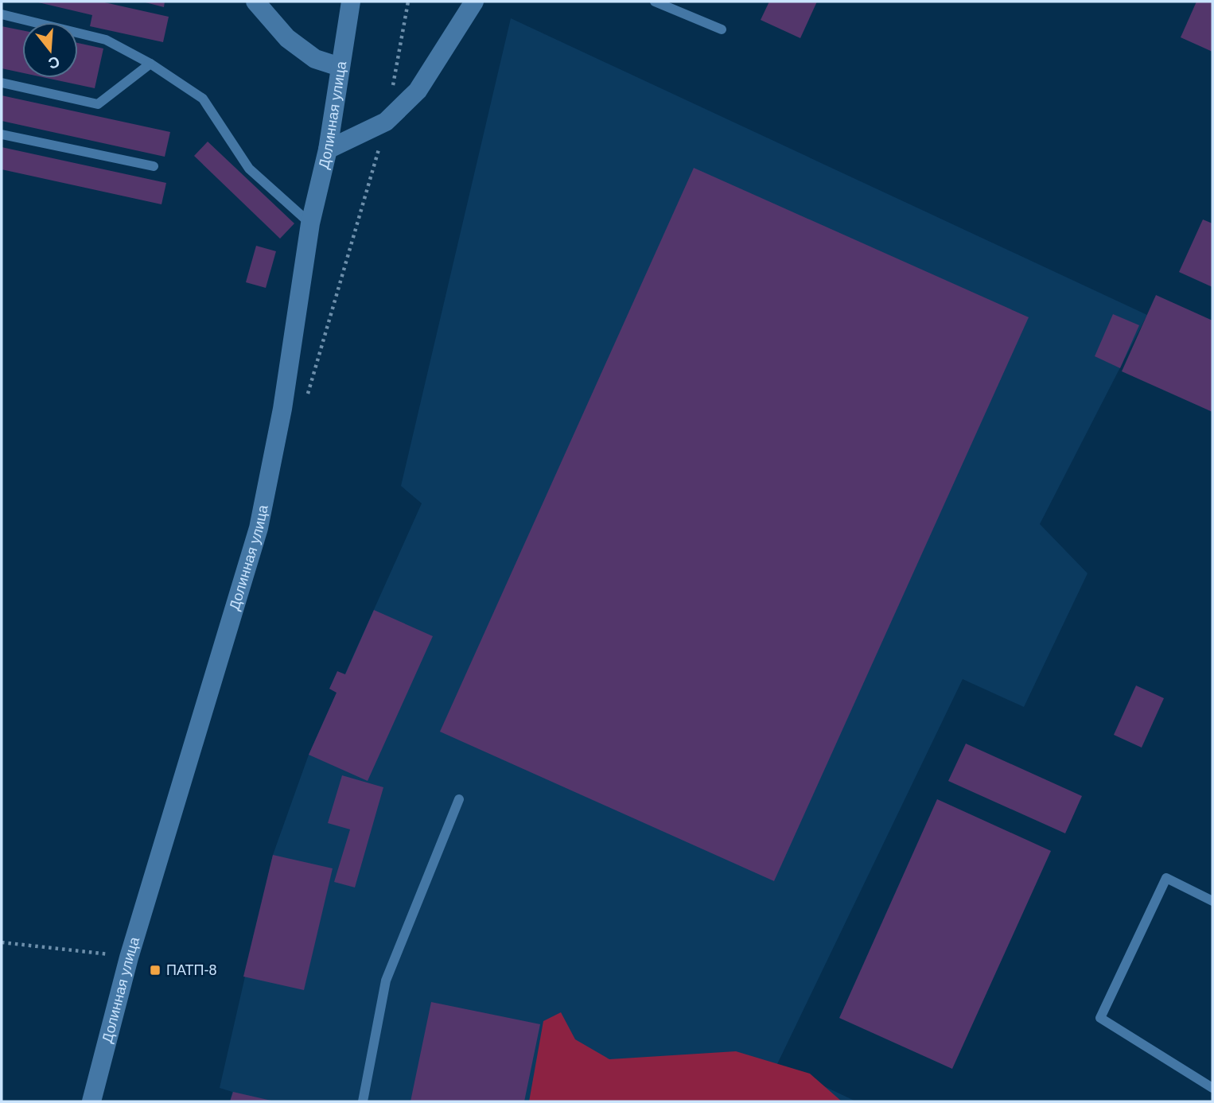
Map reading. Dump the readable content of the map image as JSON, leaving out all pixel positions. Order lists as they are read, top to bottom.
{
  "streets": {
    "street": ["Долинная улица"]
  },
  "places": {
    "transit": ["ПАТП-8"]
  },
  "north": "bottom"
}
